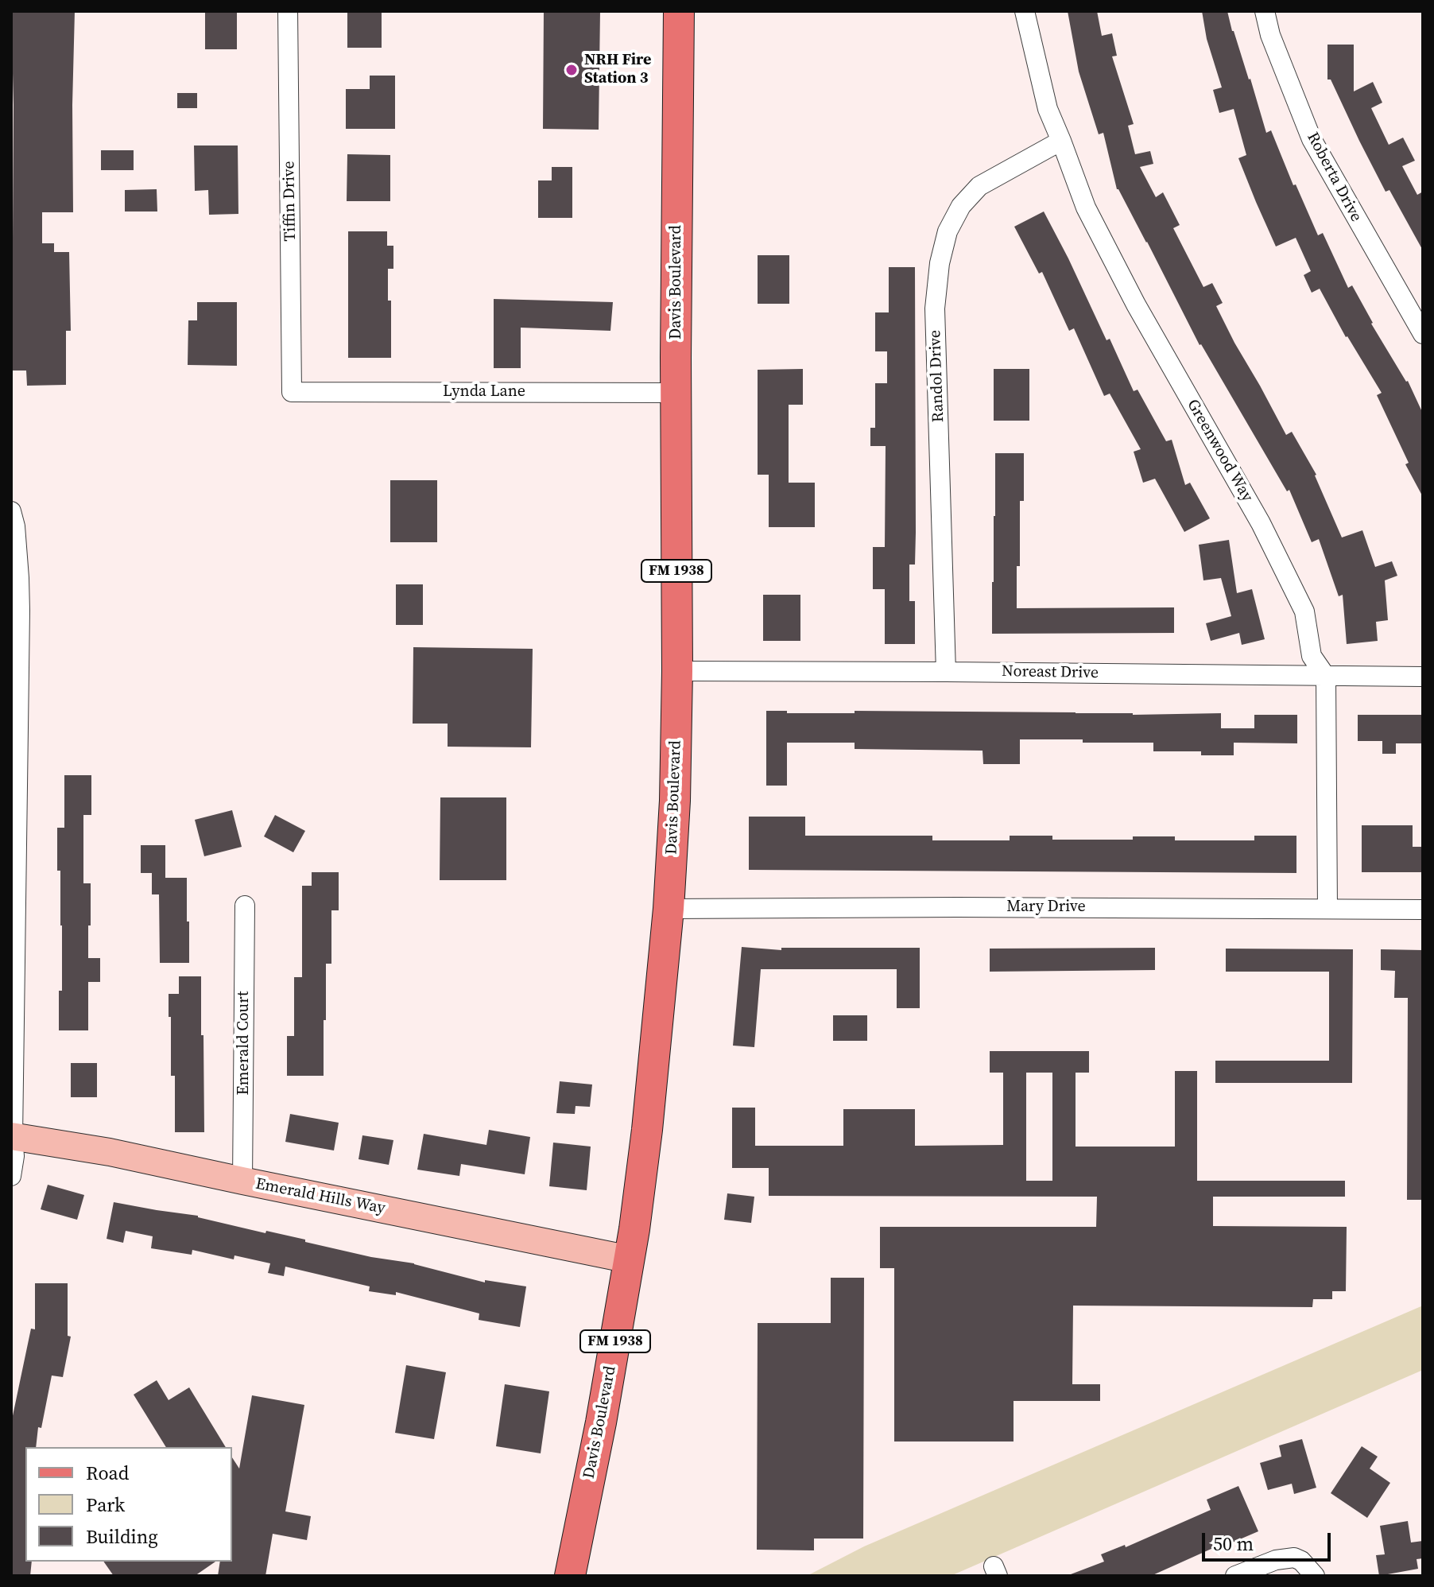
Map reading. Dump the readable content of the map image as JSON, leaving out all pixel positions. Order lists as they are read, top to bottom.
{
  "streets": {
    "main road": ["Davis Boulevard", "FM 1938"],
    "street": [
      "Roberta Drive",
      "Tiffin Drive",
      "Randol Drive",
      "Lynda Lane",
      "Greenwood Way",
      "Noreast Drive",
      "Mary Drive",
      "Emerald Court",
      "Emerald Hills Way"
    ]
  },
  "crossings": [
    ["Tiffin Drive", "Lynda Lane"],
    ["Davis Boulevard", "Lynda Lane"],
    ["Davis Boulevard", "Noreast Drive"],
    ["Davis Boulevard", "Mary Drive"],
    ["Davis Boulevard", "Emerald Hills Way"],
    ["Randol Drive", "Greenwood Way"],
    ["Randol Drive", "Noreast Drive"],
    ["Greenwood Way", "Noreast Drive"],
    ["Greenwood Way", "Mary Drive"],
    ["Emerald Court", "Emerald Hills Way"]
  ],
  "places": ["NRH Fire Station 3"],
  "legend": ["Road", "Park", "Building"],
  "scale_bar": "50 m"
}
